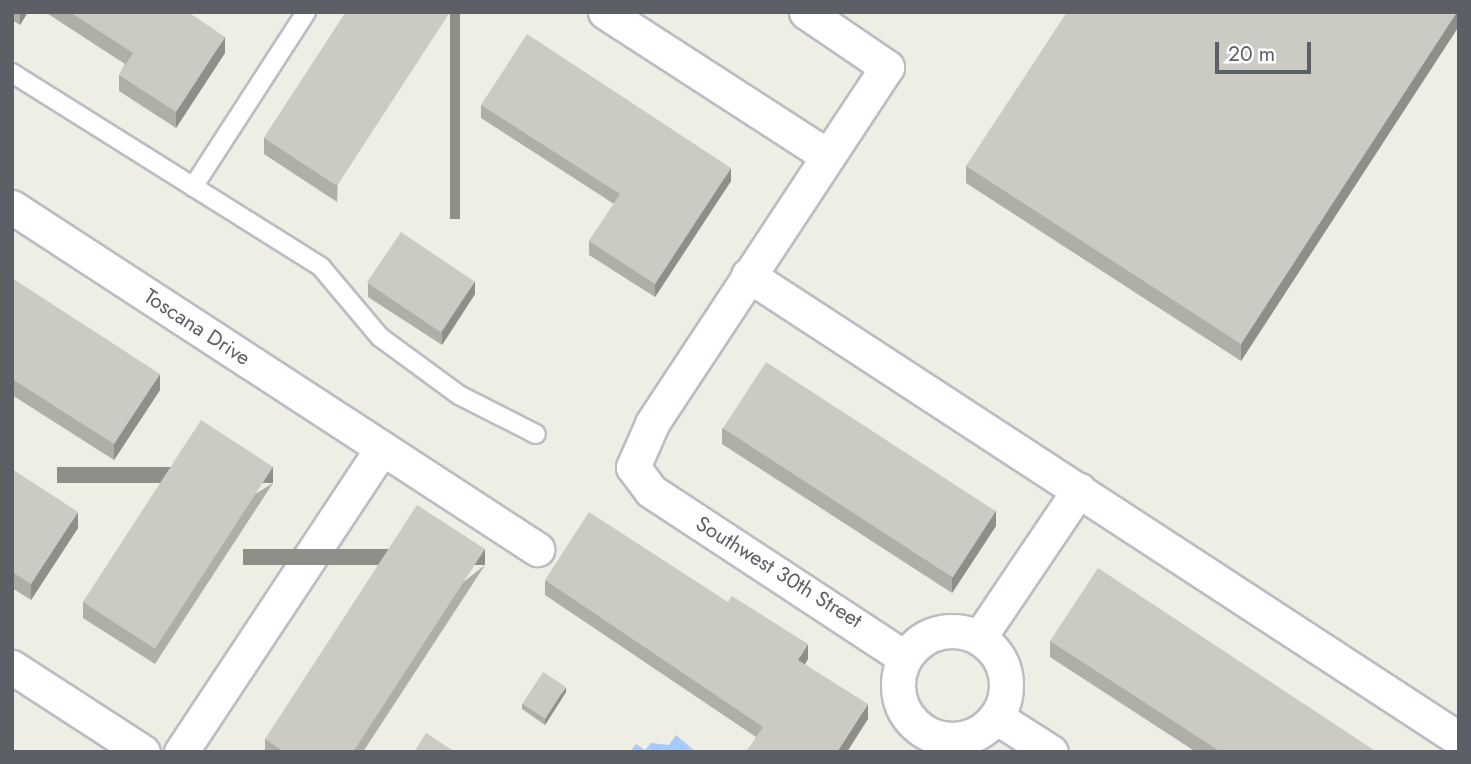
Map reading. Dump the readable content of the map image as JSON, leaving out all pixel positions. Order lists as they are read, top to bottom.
{
  "streets": {
    "street": ["Toscana Drive", "Southwest 30th Street"]
  },
  "scale_bar": "20 m"
}
